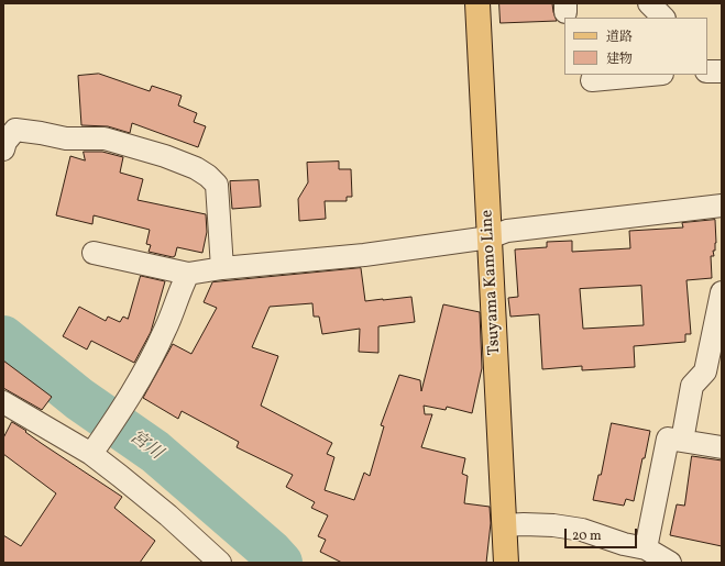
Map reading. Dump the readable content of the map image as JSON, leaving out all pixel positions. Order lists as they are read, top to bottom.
{
  "streets": {
    "main road": ["Tsuyama Kamo Line"]
  },
  "water": ["宮川"],
  "legend": ["道路", "建物"],
  "scale_bar": "20 m"
}
